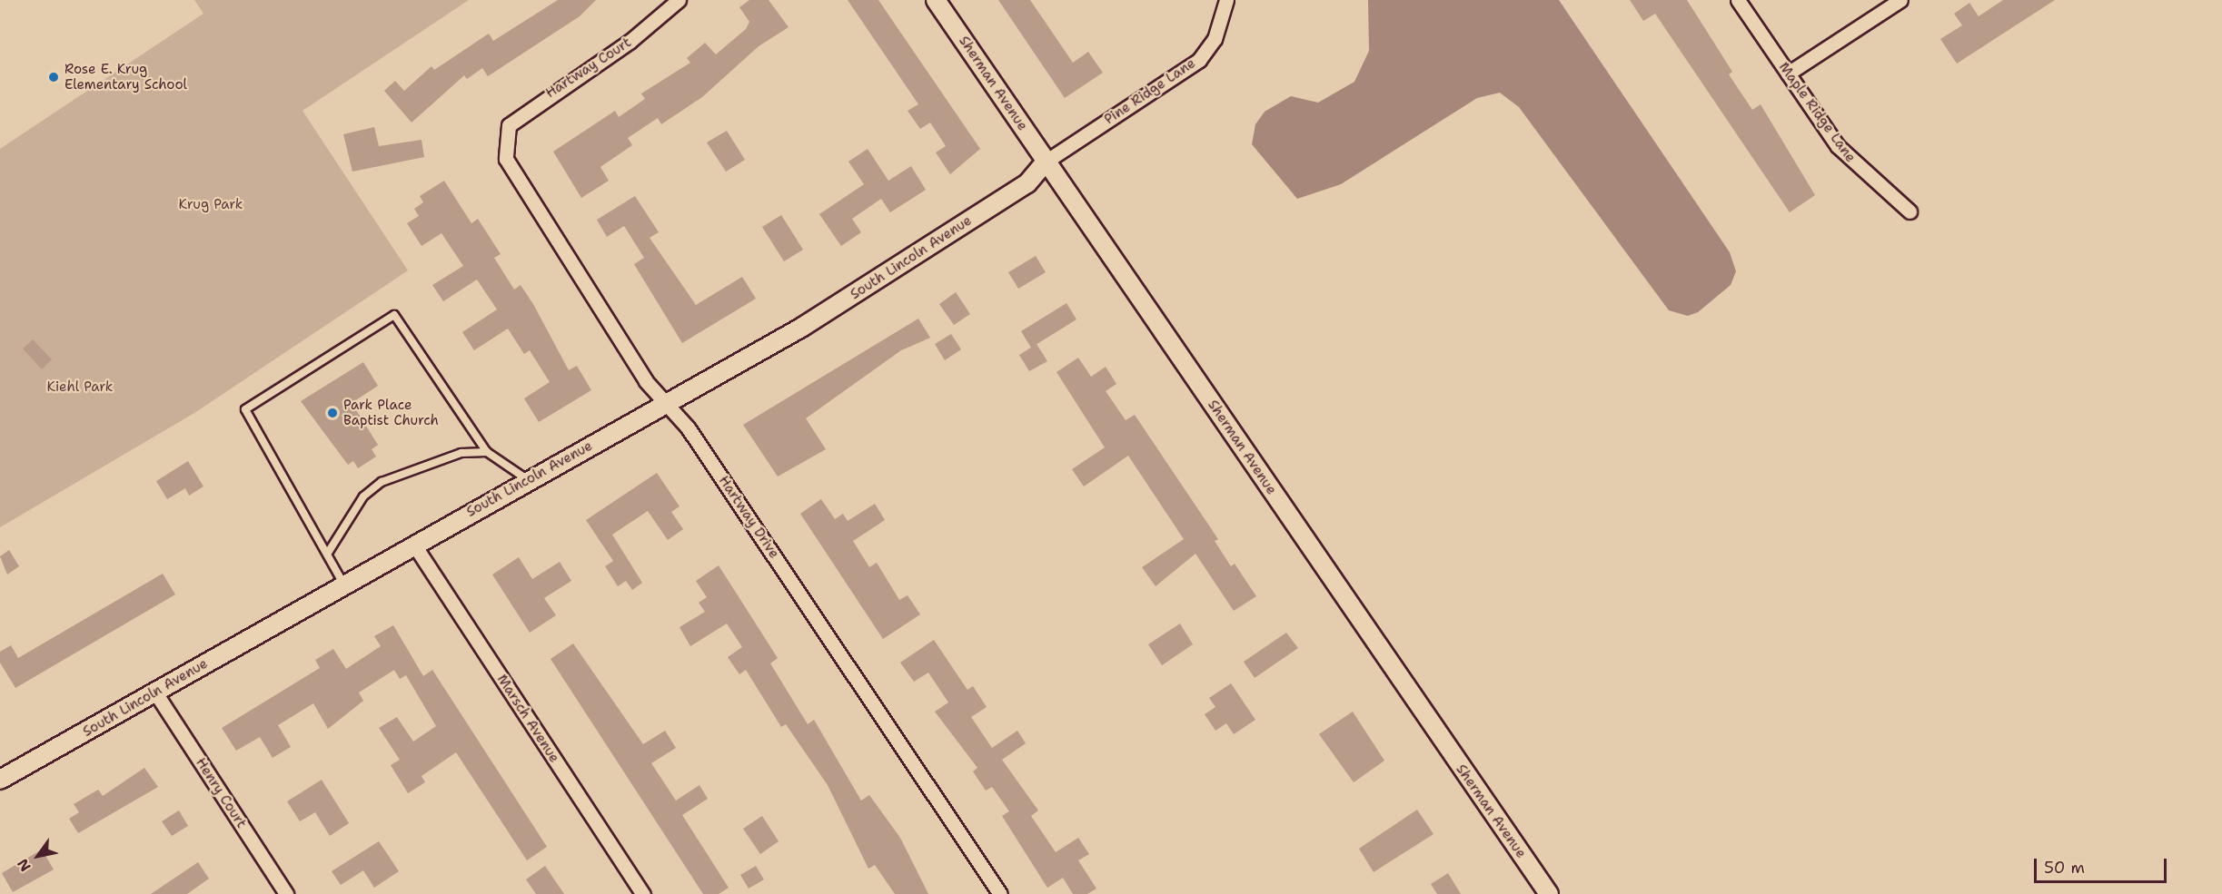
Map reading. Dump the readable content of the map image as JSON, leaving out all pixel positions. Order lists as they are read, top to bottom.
{
  "streets": {
    "street": [
      "Hartway Court",
      "Sherman Avenue",
      "Pine Ridge Lane",
      "Maple Ridge Lane",
      "South Lincoln Avenue",
      "Hartway Drive",
      "Marsch Avenue",
      "Henry Court"
    ]
  },
  "crossings": [
    ["Hartway Court", "Hartway Drive"],
    ["Sherman Avenue", "Pine Ridge Lane"],
    ["Sherman Avenue", "South Lincoln Avenue"],
    ["Pine Ridge Lane", "South Lincoln Avenue"],
    ["South Lincoln Avenue", "Hartway Drive"],
    ["South Lincoln Avenue", "Marsch Avenue"],
    ["South Lincoln Avenue", "Henry Court"]
  ],
  "parks": ["Krug Park", "Kiehl Park"],
  "places": ["Rose E. Krug Elementary School", "Park Place Baptist Church"],
  "scale_bar": "50 m",
  "north": "bottom left"
}
